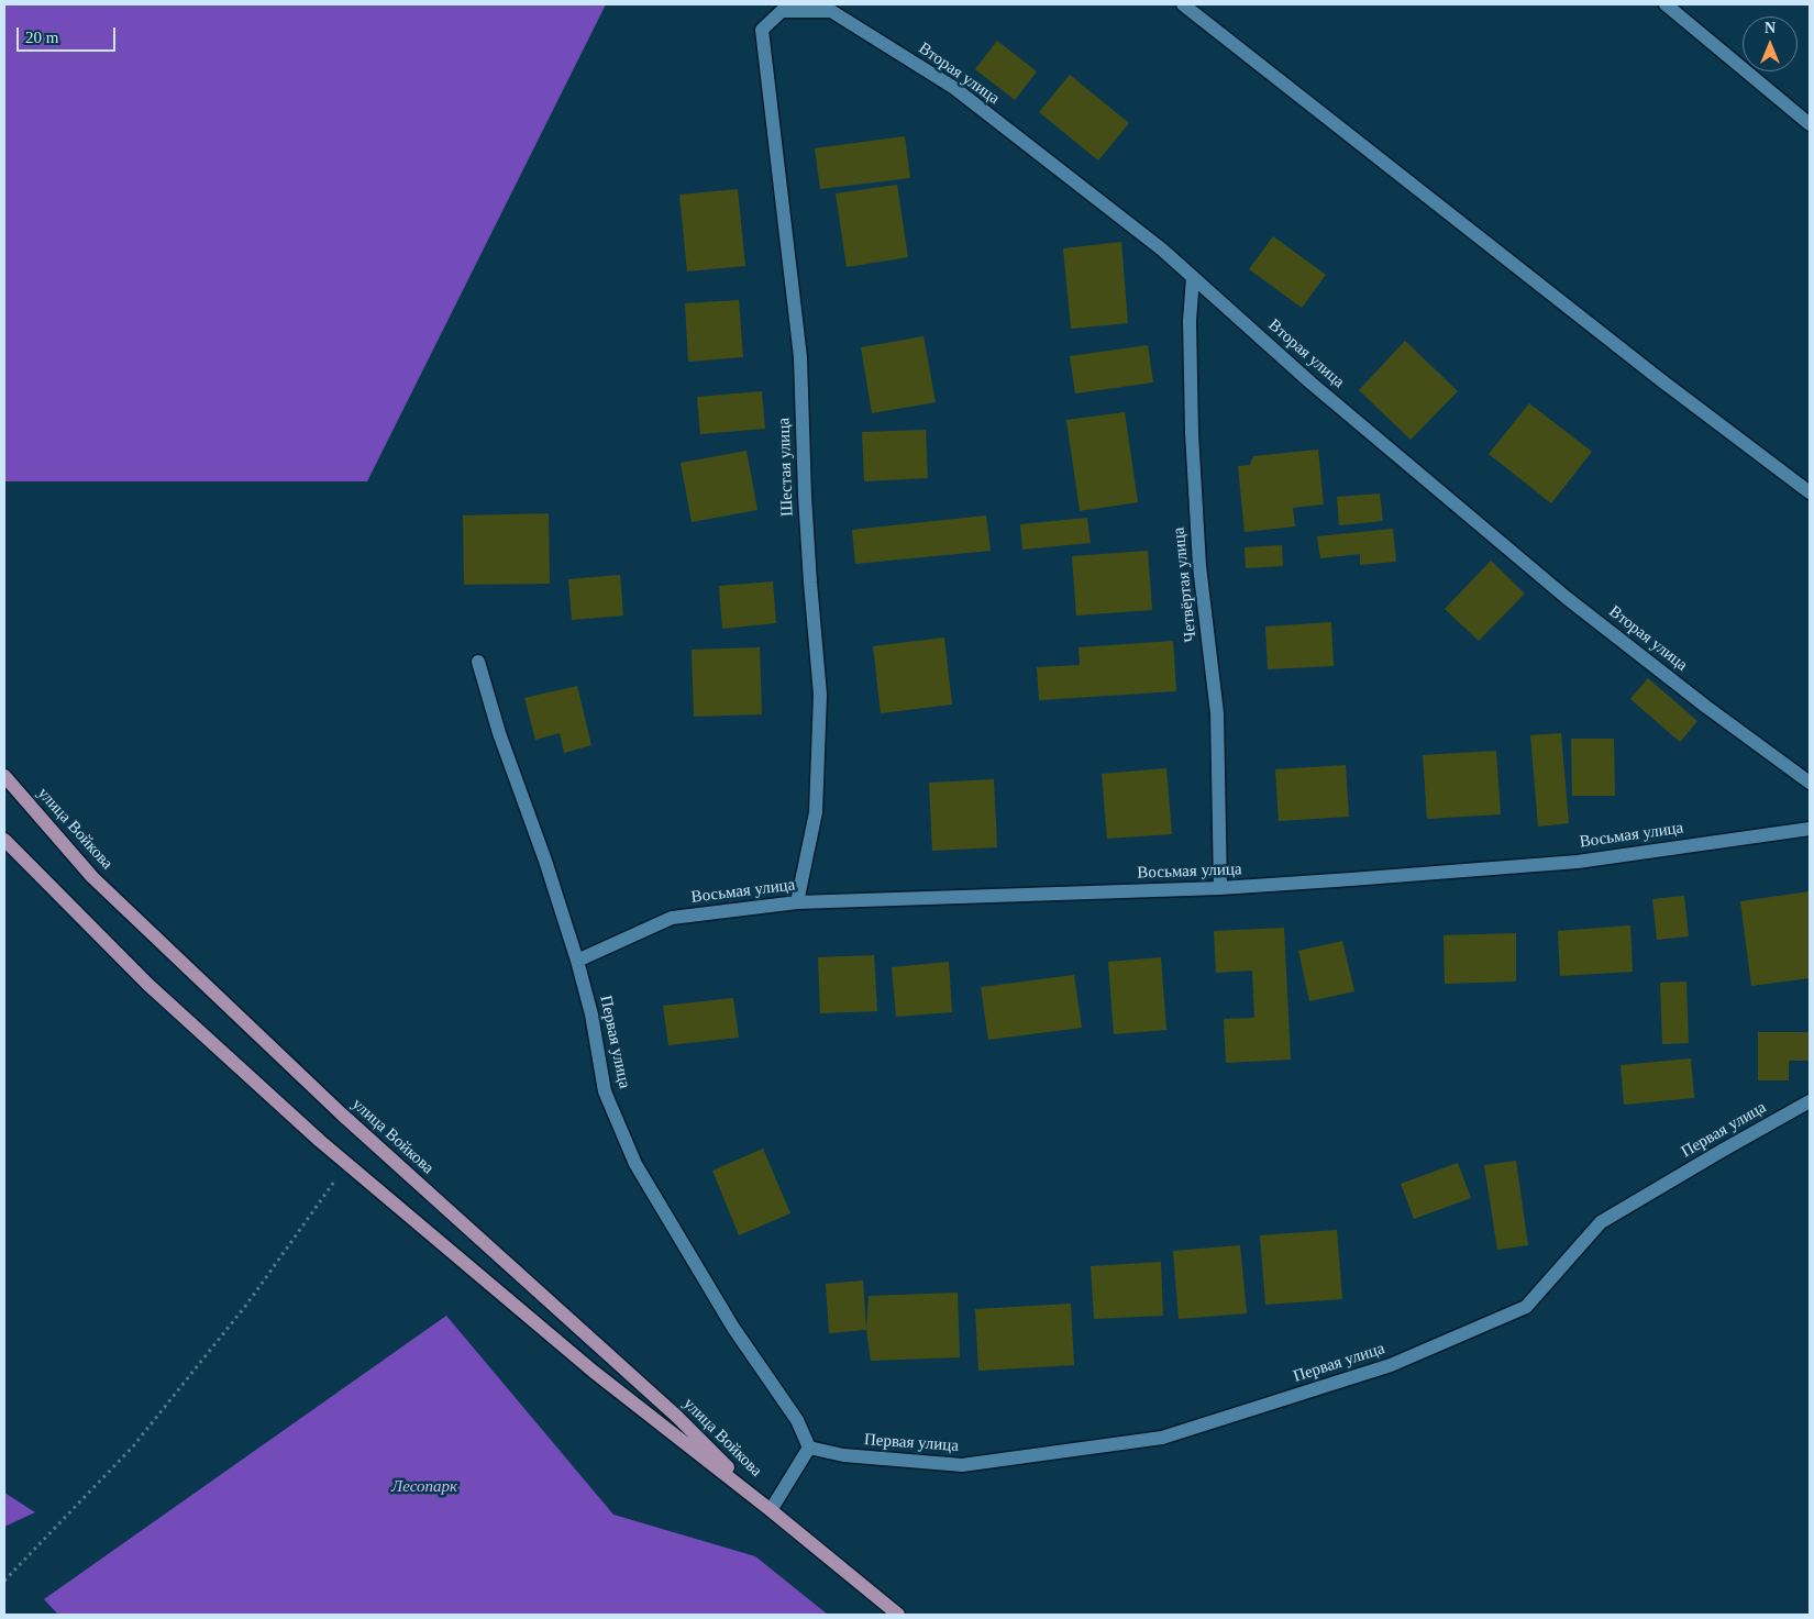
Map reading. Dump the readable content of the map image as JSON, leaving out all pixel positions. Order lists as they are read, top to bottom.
{
  "streets": {
    "main road": ["улица Войкова"],
    "street": [
      "Вторая улица",
      "Шестая улица",
      "Четвёртая улица",
      "Восьмая улица",
      "Первая улица"
    ]
  },
  "crossings": [
    ["Вторая улица", "Шестая улица"],
    ["Вторая улица", "Четвёртая улица"],
    ["Шестая улица", "Восьмая улица"],
    ["Четвёртая улица", "Восьмая улица"],
    ["Восьмая улица", "Первая улица"]
  ],
  "parks": ["Лесопарк"],
  "scale_bar": "20 m",
  "north": "top"
}
